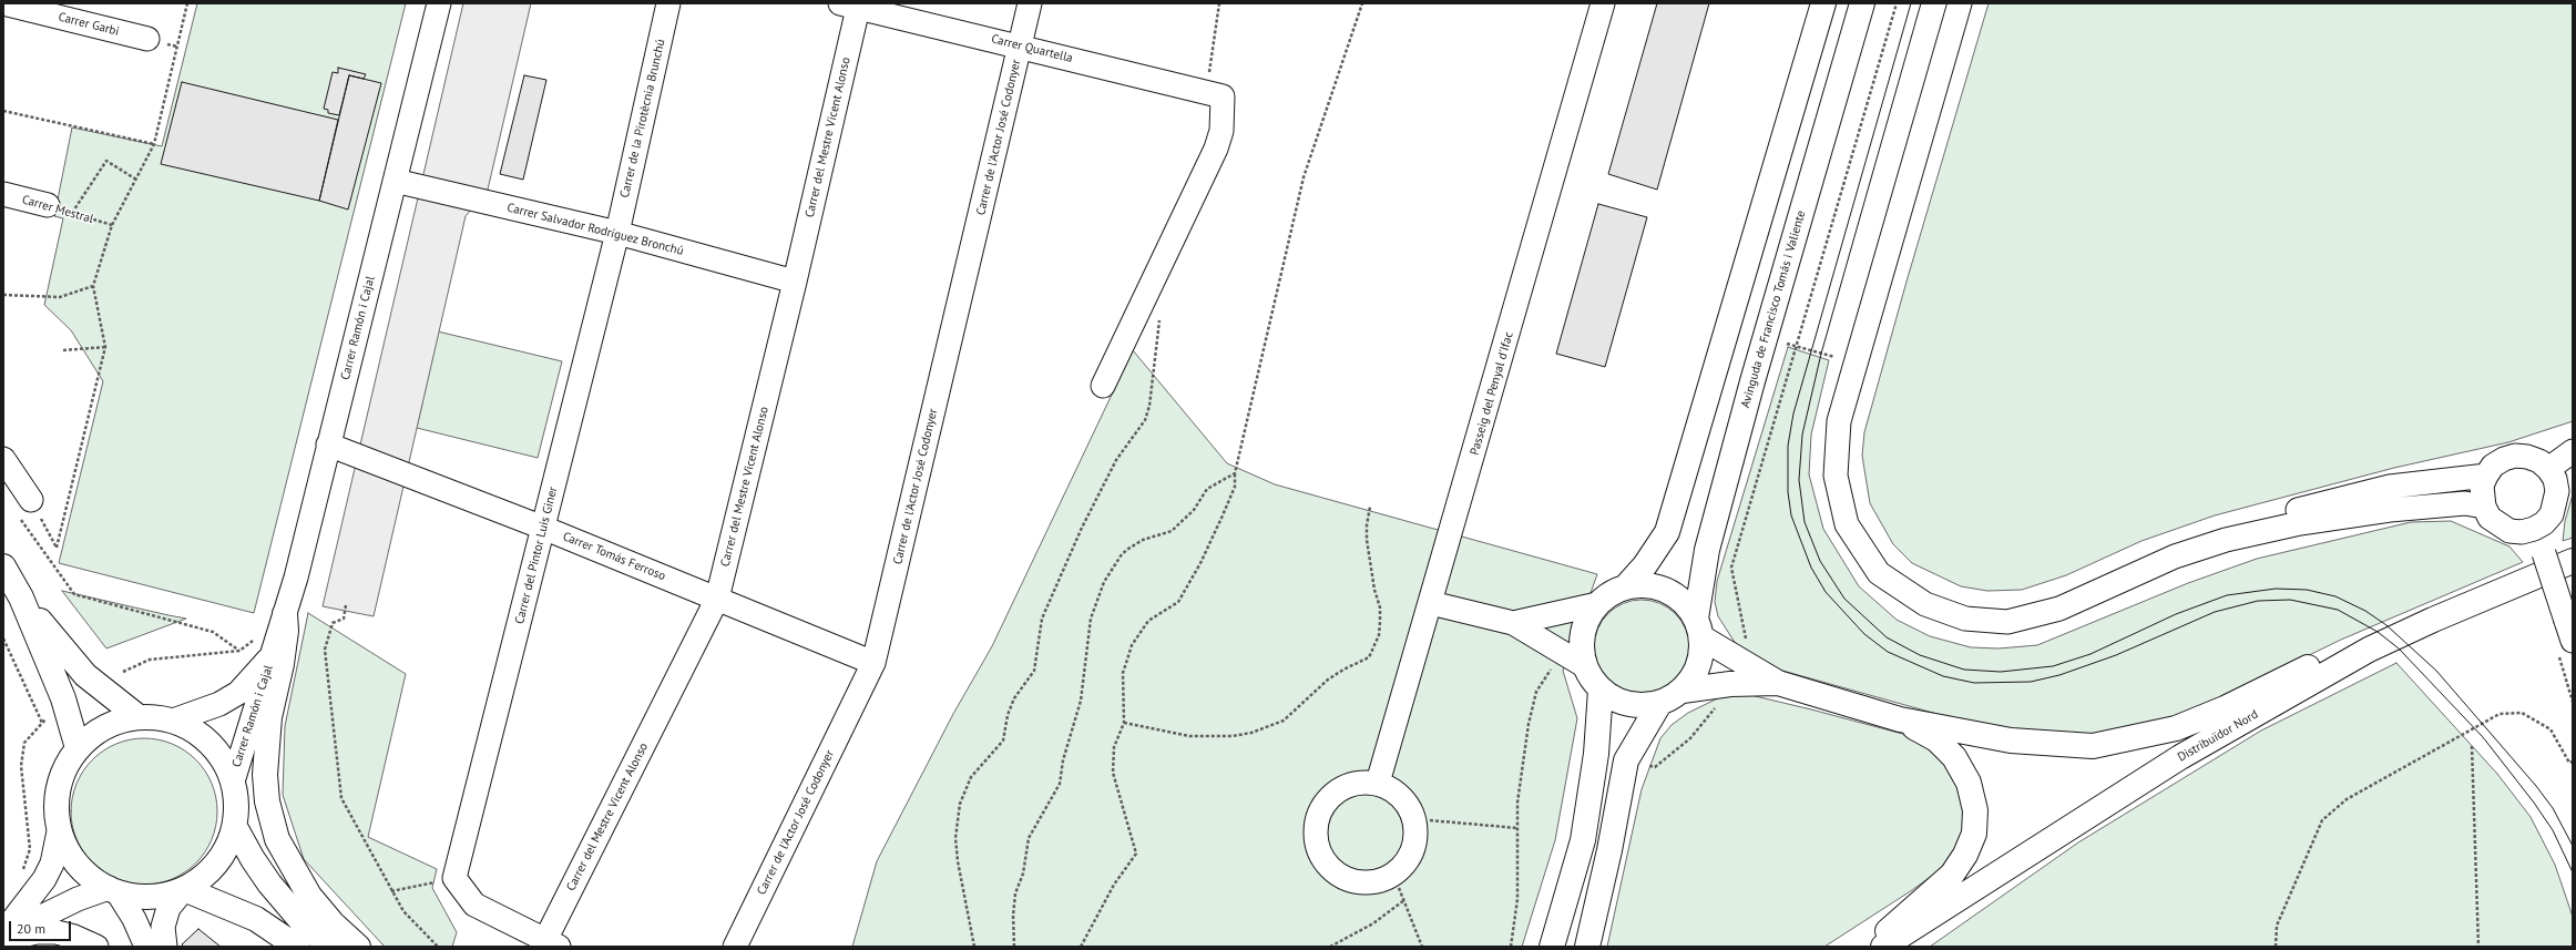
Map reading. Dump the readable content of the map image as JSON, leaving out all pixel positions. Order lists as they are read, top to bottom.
{
  "streets": {
    "main road": ["Avinguda de Francisco Tomás i Valiente", "Distribuïdor Nord"],
    "street": [
      "Carrer Garbi",
      "Carrer Quartella",
      "Carrer de la Pirotècnia Brunchú",
      "Carrer del Mestre Vicent Alonso",
      "Carrer de l'Actor José Codonyer",
      "Carrer Mestral",
      "Carrer Salvador Rodríguez Bronchú",
      "Carrer Ramón i Cajal",
      "Passeig del Penyal d'Ifac",
      "Carrer del Pintor Luis Giner",
      "Carrer Tomás Ferroso"
    ]
  },
  "crossings": [
    ["Carrer Quartella", "Carrer del Mestre Vicent Alonso"],
    ["Carrer Quartella", "Carrer de l'Actor José Codonyer"],
    ["Carrer de la Pirotècnia Brunchú", "Carrer Salvador Rodríguez Bronchú"],
    ["Carrer de la Pirotècnia Brunchú", "Carrer del Pintor Luis Giner"],
    ["Carrer del Mestre Vicent Alonso", "Carrer Salvador Rodríguez Bronchú"],
    ["Carrer del Mestre Vicent Alonso", "Carrer Tomás Ferroso"],
    ["Carrer de l'Actor José Codonyer", "Carrer Tomás Ferroso"],
    ["Carrer Salvador Rodríguez Bronchú", "Carrer Ramón i Cajal"],
    ["Carrer Salvador Rodríguez Bronchú", "Carrer del Pintor Luis Giner"],
    ["Carrer Ramón i Cajal", "Carrer Tomás Ferroso"],
    ["Carrer del Pintor Luis Giner", "Carrer Tomás Ferroso"]
  ],
  "scale_bar": "20 m"
}
